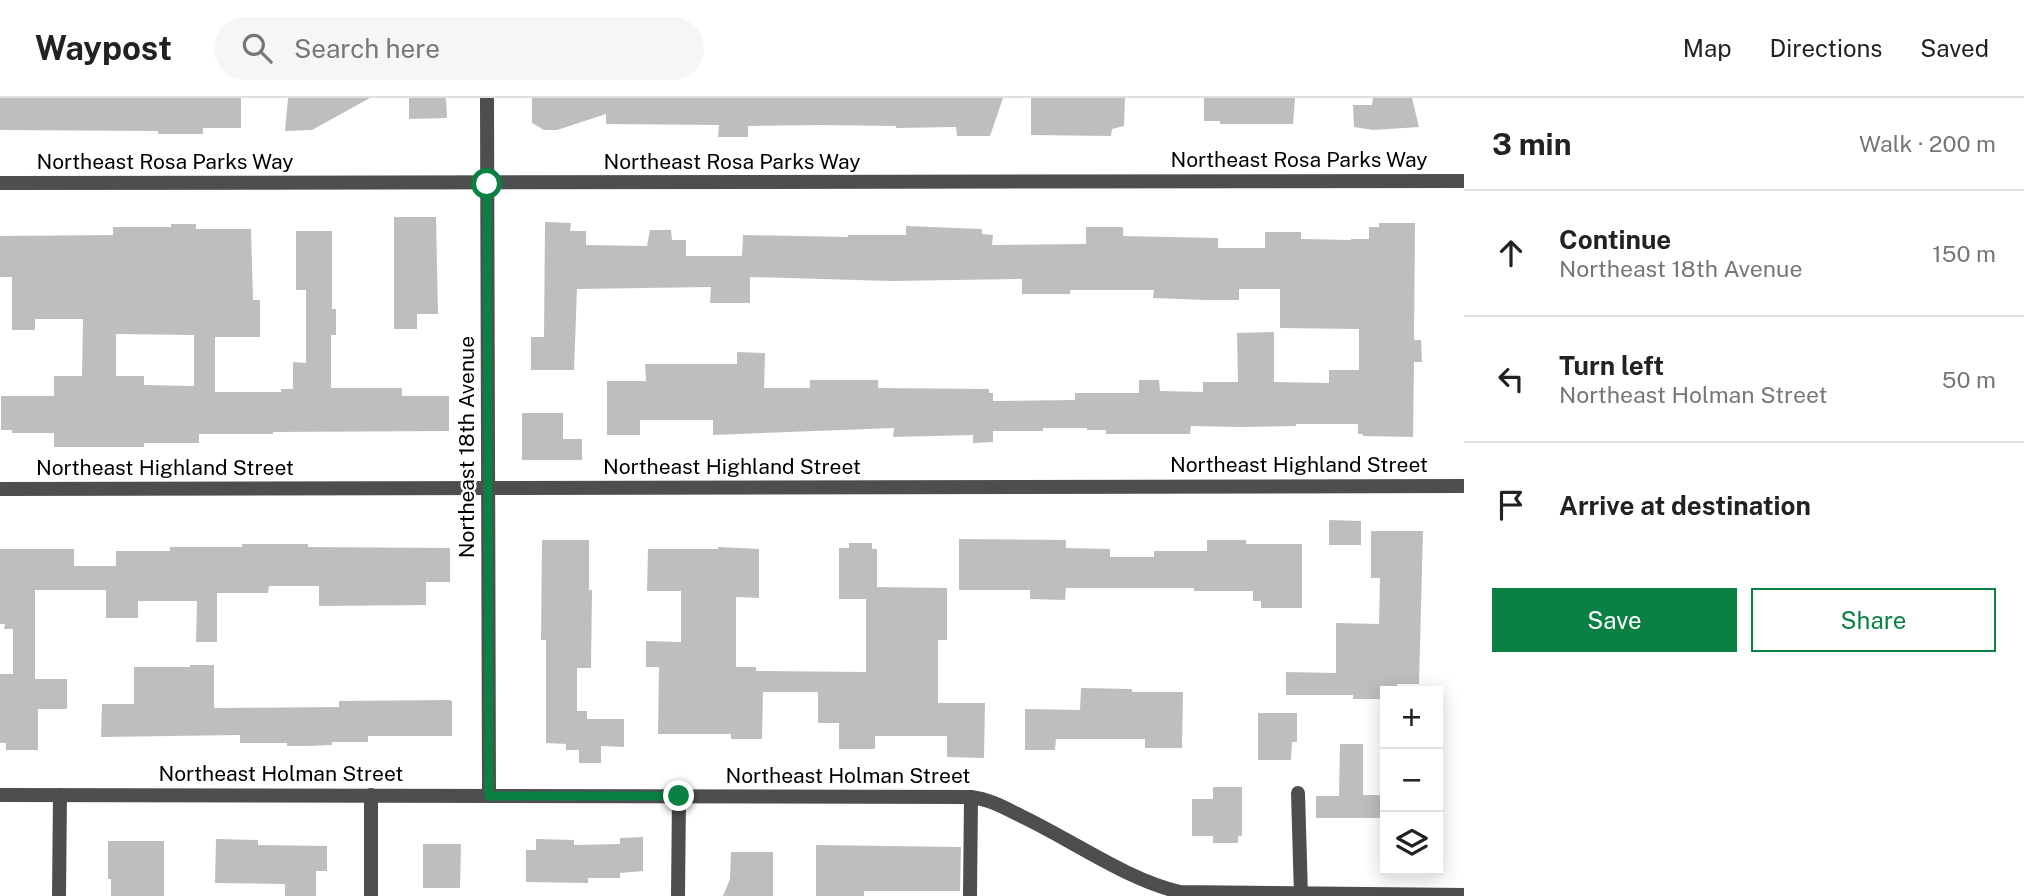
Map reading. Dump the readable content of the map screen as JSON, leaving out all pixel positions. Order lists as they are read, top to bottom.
{
  "streets": {
    "street": [
      "Northeast Rosa Parks Way",
      "Northeast 18th Avenue",
      "Northeast Highland Street",
      "Northeast Holman Street"
    ]
  },
  "crossings": [
    ["Northeast Rosa Parks Way", "Northeast 18th Avenue"],
    ["Northeast 18th Avenue", "Northeast Highland Street"],
    ["Northeast 18th Avenue", "Northeast Holman Street"]
  ],
  "page": {
    "header": "Waypost",
    "search": "Search here",
    "nav": ["Map", "Directions", "Saved"],
    "heading": ["3 min", "Walk · 200 m"],
    "list": [
      ["Continue", "Northeast 18th Avenue", "150 m"],
      ["Turn left", "Northeast Holman Street", "50 m"],
      "Arrive at destination"
    ],
    "buttons": ["Save", "Share"],
    "map_buttons": ["+", "−"]
  }
}
